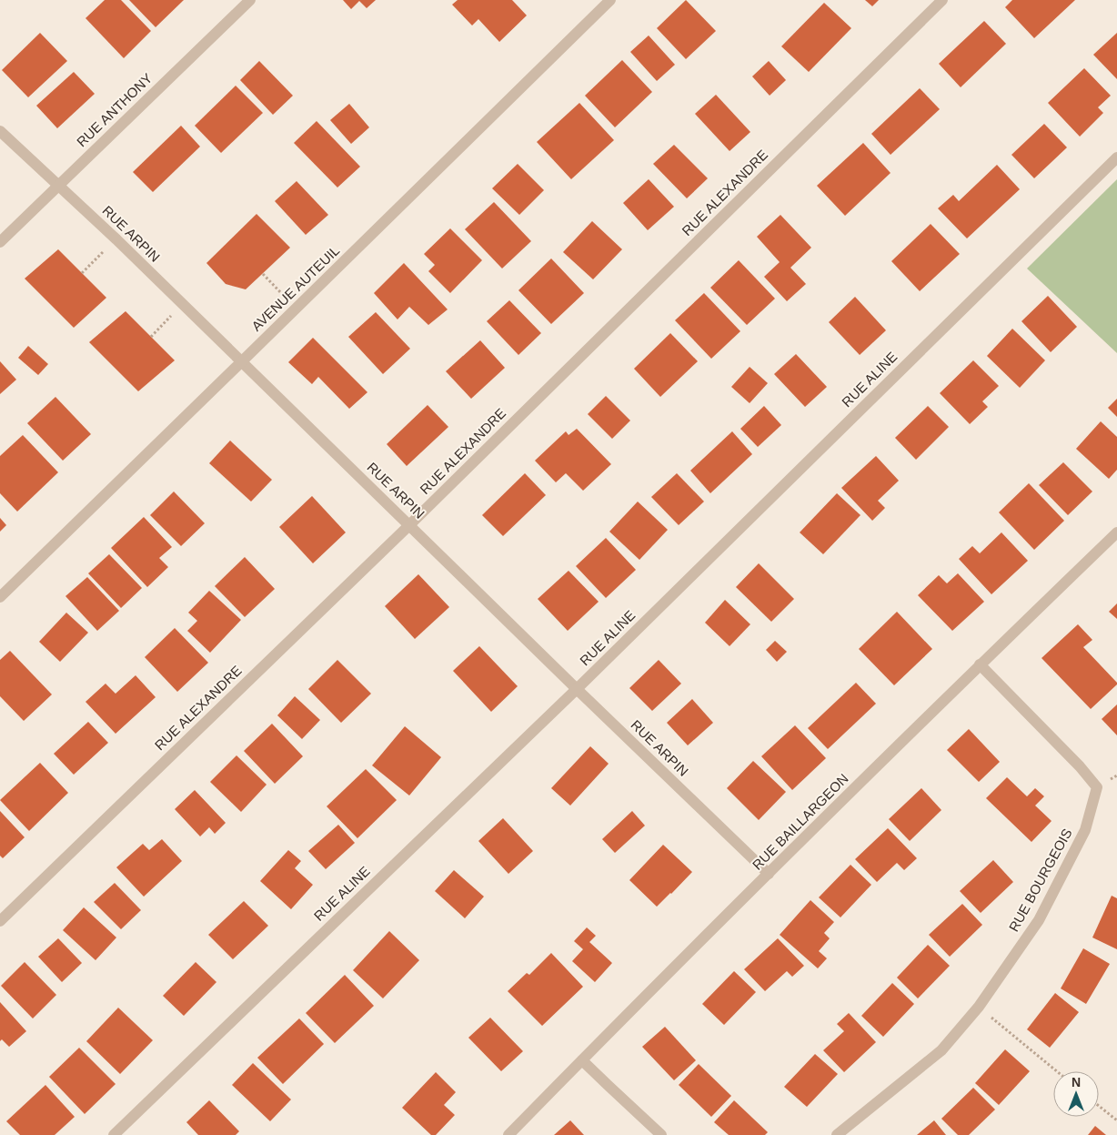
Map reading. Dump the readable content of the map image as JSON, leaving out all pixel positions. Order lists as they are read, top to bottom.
{
  "streets": {
    "street": [
      "RUE ANTHONY",
      "RUE ALEXANDRE",
      "RUE ARPIN",
      "AVENUE AUTEUIL",
      "RUE ALINE",
      "RUE BAILLARGEON",
      "RUE BOURGEOIS"
    ]
  },
  "crossings": [
    ["RUE ANTHONY", "RUE ARPIN"],
    ["RUE ALEXANDRE", "RUE ARPIN"],
    ["RUE ARPIN", "AVENUE AUTEUIL"],
    ["RUE ARPIN", "RUE ALINE"],
    ["RUE ARPIN", "RUE BAILLARGEON"],
    ["RUE BAILLARGEON", "RUE BOURGEOIS"]
  ],
  "north": "top"
}
